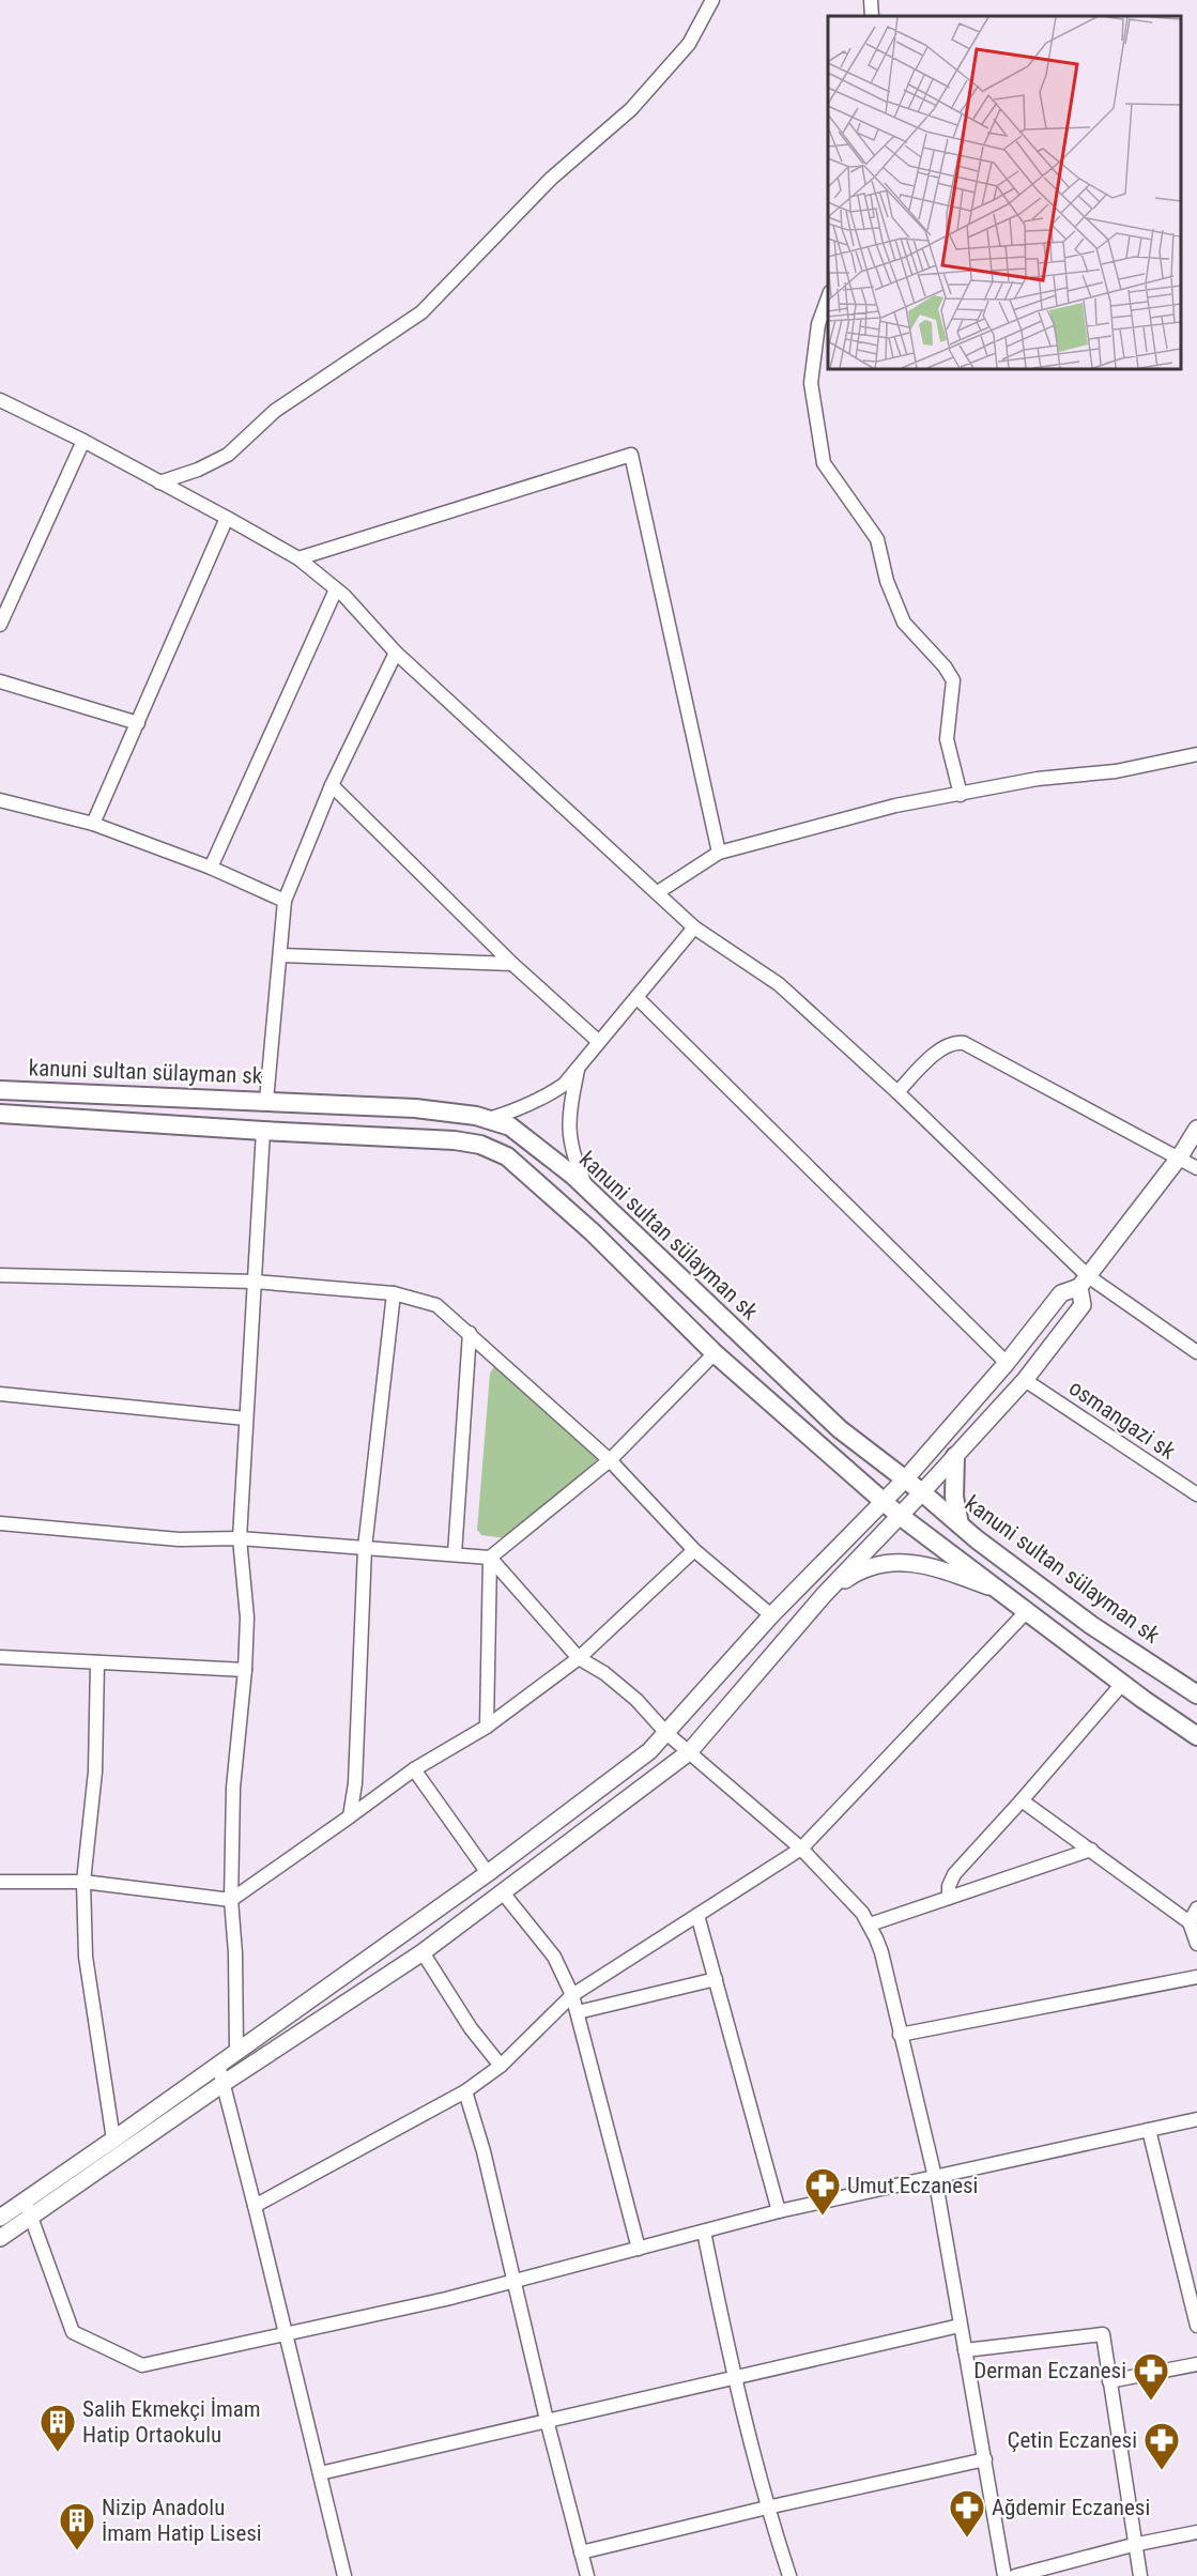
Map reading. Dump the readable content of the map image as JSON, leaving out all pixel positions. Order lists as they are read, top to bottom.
{
  "streets": {
    "main road": ["kanuni sultan sülayman sk"],
    "street": ["osmangazi sk"]
  },
  "places": {
    "pharmacy": [
      "Umut Eczanesi",
      "Derman Eczanesi",
      "Çetin Eczanesi",
      "Ağdemir Eczanesi"
    ],
    "building": ["Salih Ekmekçi İmam Hatip Ortaokulu", "Nizip Anadolu İmam Hatip Lisesi"]
  }
}
